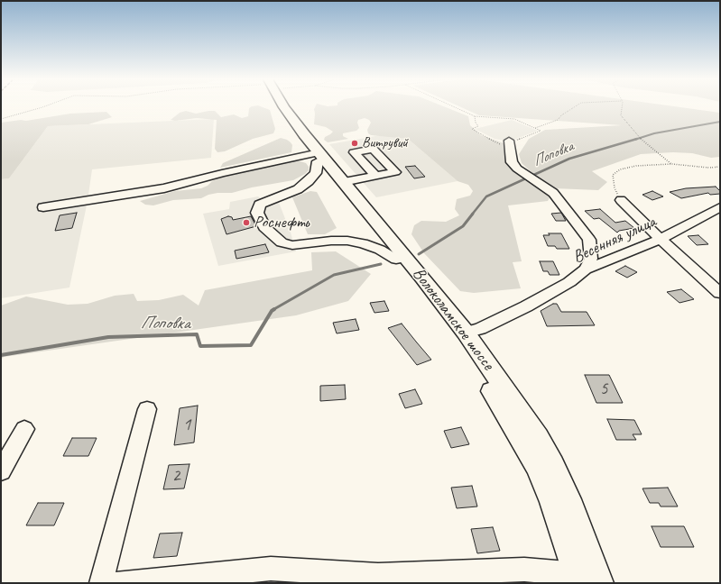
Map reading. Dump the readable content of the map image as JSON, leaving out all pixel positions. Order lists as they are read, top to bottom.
{
  "streets": {
    "main road": ["Волоколамское шоссе"],
    "street": ["Весенняя улица"]
  },
  "crossings": [
    ["Весенняя улица", "Волоколамское шоссе"]
  ],
  "water": ["Поповка"],
  "places": ["Витрувий", "Роснефть"],
  "house_numbers": ["5", "1", "2"]
}
